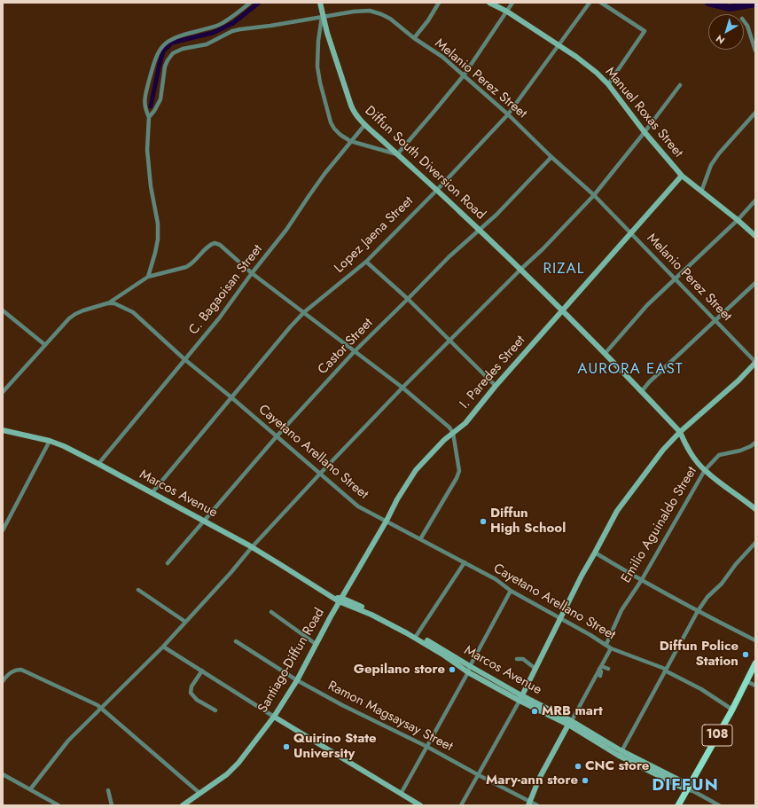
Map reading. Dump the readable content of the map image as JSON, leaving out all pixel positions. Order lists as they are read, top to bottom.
{
  "streets": {
    "main road": ["108"],
    "street": [
      "Melanio Perez Street",
      "Manuel Roxas Street",
      "Diffun South Diversion Road",
      "Lopez Jaena Street",
      "C. Bagaoisan Street",
      "Castor Street",
      "I. Paredes Street",
      "Cayetano Arellano Street",
      "Marcos Avenue",
      "Emilio Aguinaldo Street",
      "Santiago-Diffun Road",
      "Ramon Magsaysay Street"
    ]
  },
  "crossings": [
    ["Melanio Perez Street", "Diffun South Diversion Road"],
    ["Melanio Perez Street", "Lopez Jaena Street"],
    ["Melanio Perez Street", "Castor Street"],
    ["Melanio Perez Street", "I. Paredes Street"],
    ["Manuel Roxas Street", "Lopez Jaena Street"],
    ["Manuel Roxas Street", "I. Paredes Street"],
    ["Diffun South Diversion Road", "Lopez Jaena Street"],
    ["Diffun South Diversion Road", "C. Bagaoisan Street"],
    ["Diffun South Diversion Road", "Castor Street"],
    ["Diffun South Diversion Road", "I. Paredes Street"],
    ["Diffun South Diversion Road", "Emilio Aguinaldo Street"],
    ["Lopez Jaena Street", "Cayetano Arellano Street"],
    ["Lopez Jaena Street", "Marcos Avenue"],
    ["C. Bagaoisan Street", "Cayetano Arellano Street"],
    ["C. Bagaoisan Street", "Marcos Avenue"],
    ["Castor Street", "Cayetano Arellano Street"],
    ["Castor Street", "Marcos Avenue"],
    ["I. Paredes Street", "Cayetano Arellano Street"],
    ["I. Paredes Street", "Marcos Avenue"],
    ["I. Paredes Street", "Santiago-Diffun Road"],
    ["Cayetano Arellano Street", "Emilio Aguinaldo Street"],
    ["Cayetano Arellano Street", "108"],
    ["Marcos Avenue", "Santiago-Diffun Road"],
    ["Marcos Avenue", "108"],
    ["Santiago-Diffun Road", "Ramon Magsaysay Street"]
  ],
  "districts": ["RIZAL", "AURORA EAST", "DIFFUN"],
  "places": [
    "Diffun High School",
    "Diffun Police Station",
    "Gepilano store",
    "MRB mart",
    "Quirino State University",
    "CNC store",
    "Mary-ann store"
  ],
  "north": "bottom left"
}
